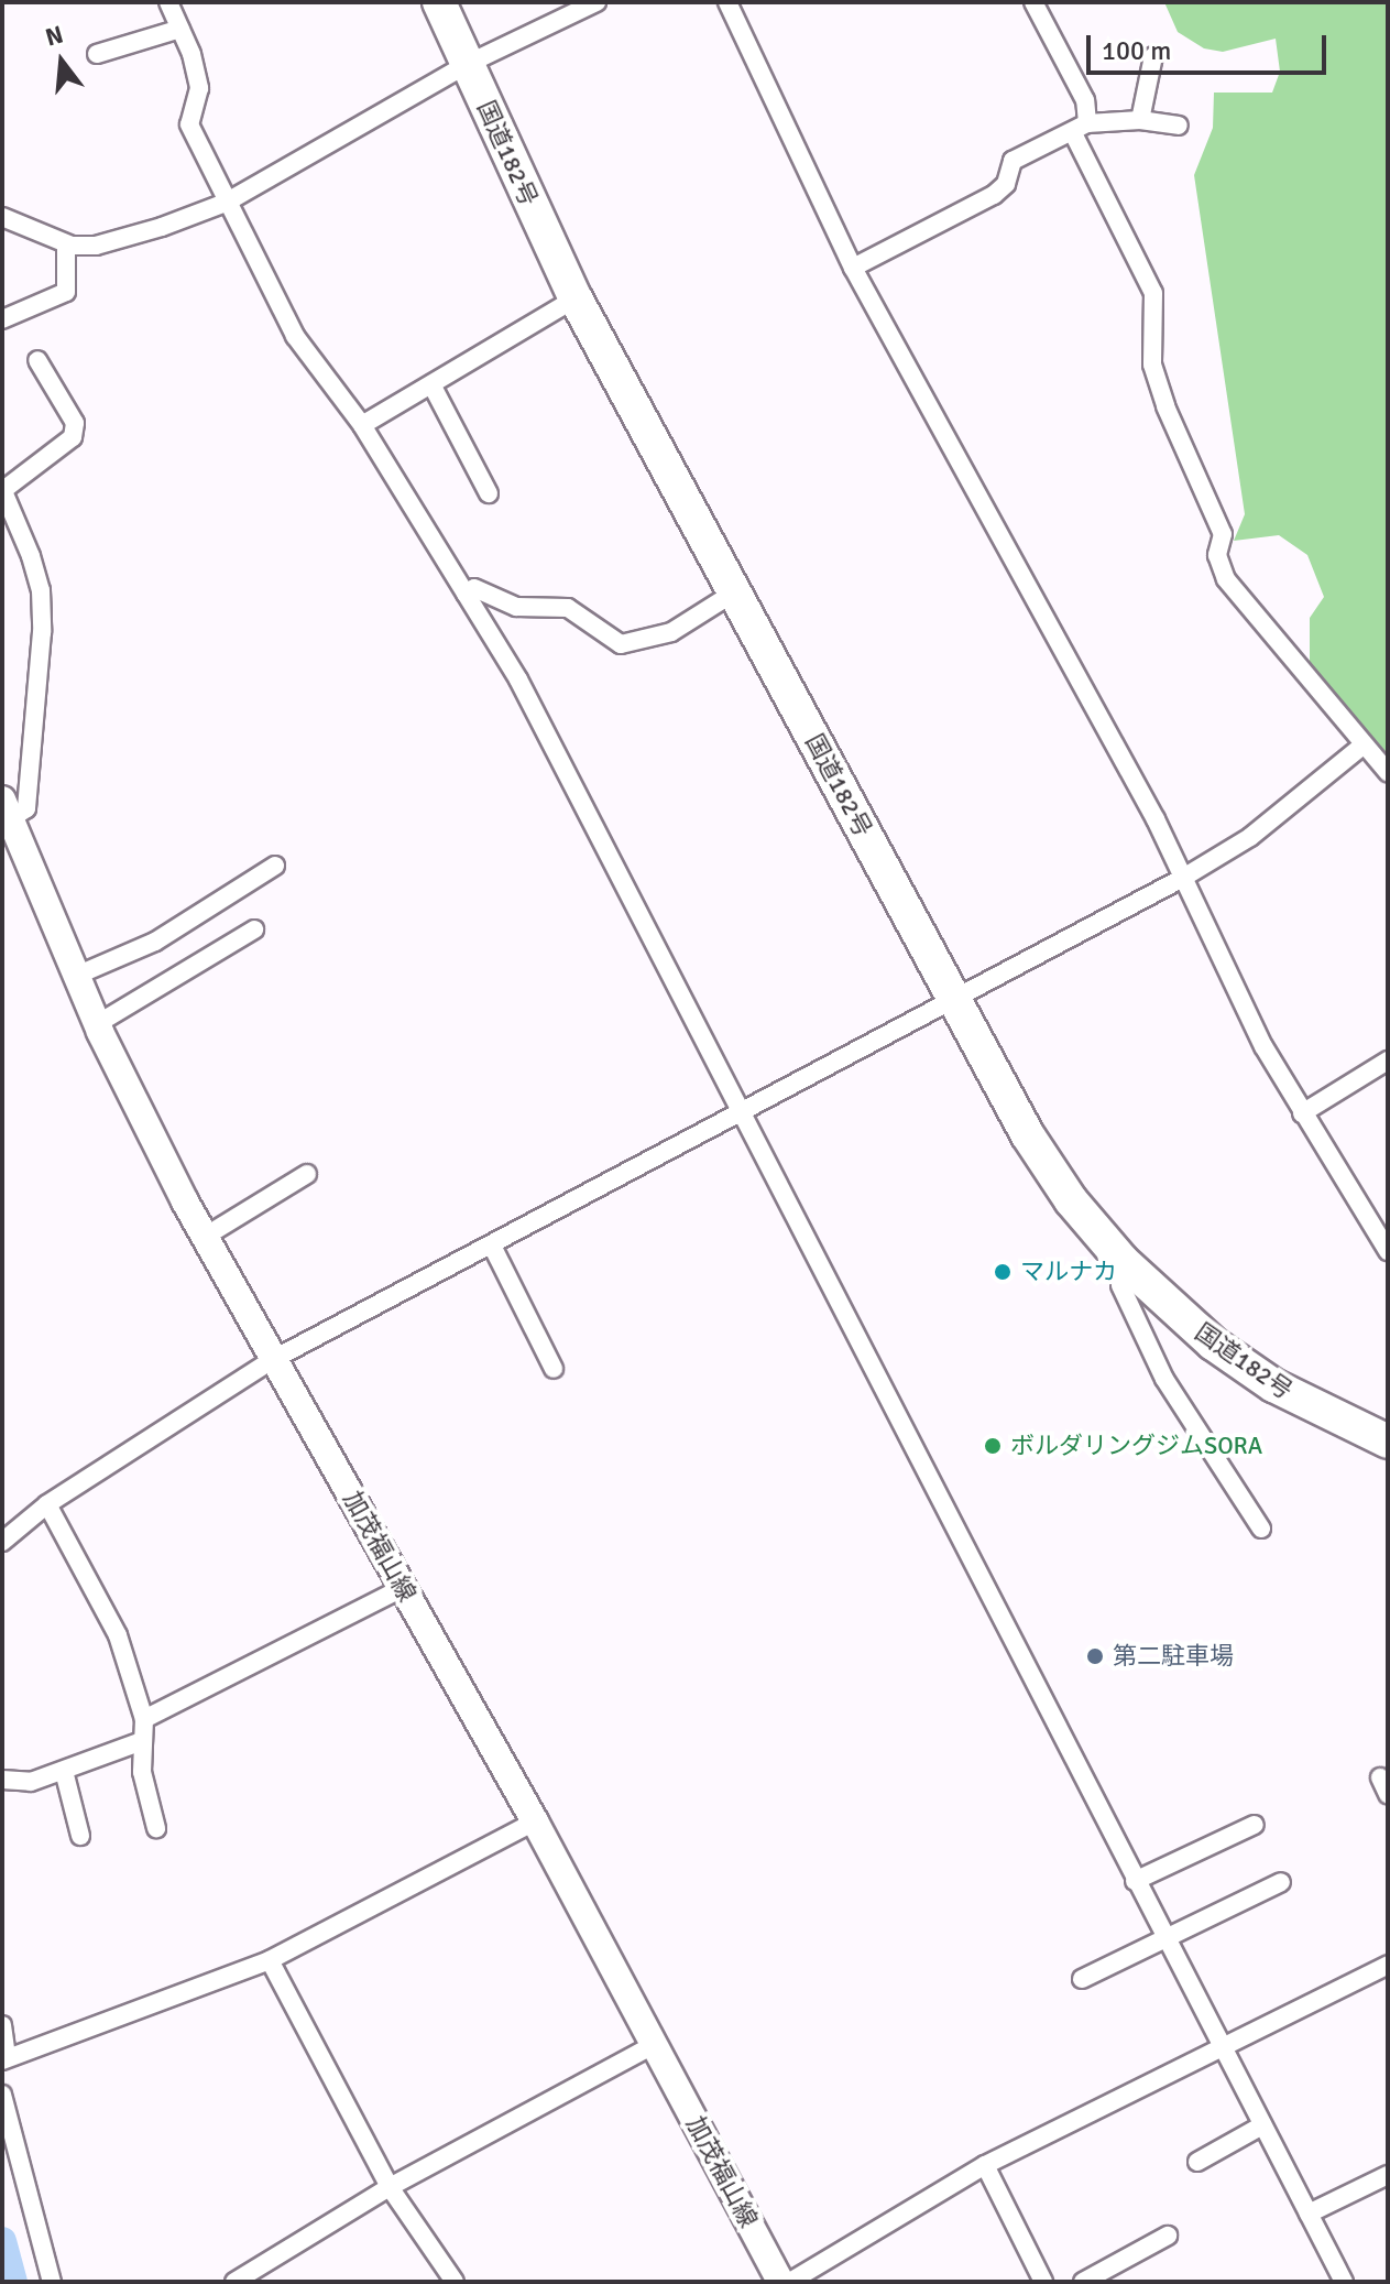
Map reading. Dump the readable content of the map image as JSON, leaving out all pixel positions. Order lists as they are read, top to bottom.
{
  "streets": {
    "highway": ["国道182号"],
    "main road": ["加茂福山線"]
  },
  "places": ["マルナカ", "ボルダリングジムSORA", "第二駐車場"],
  "scale_bar": "100 m",
  "north": "top"
}
